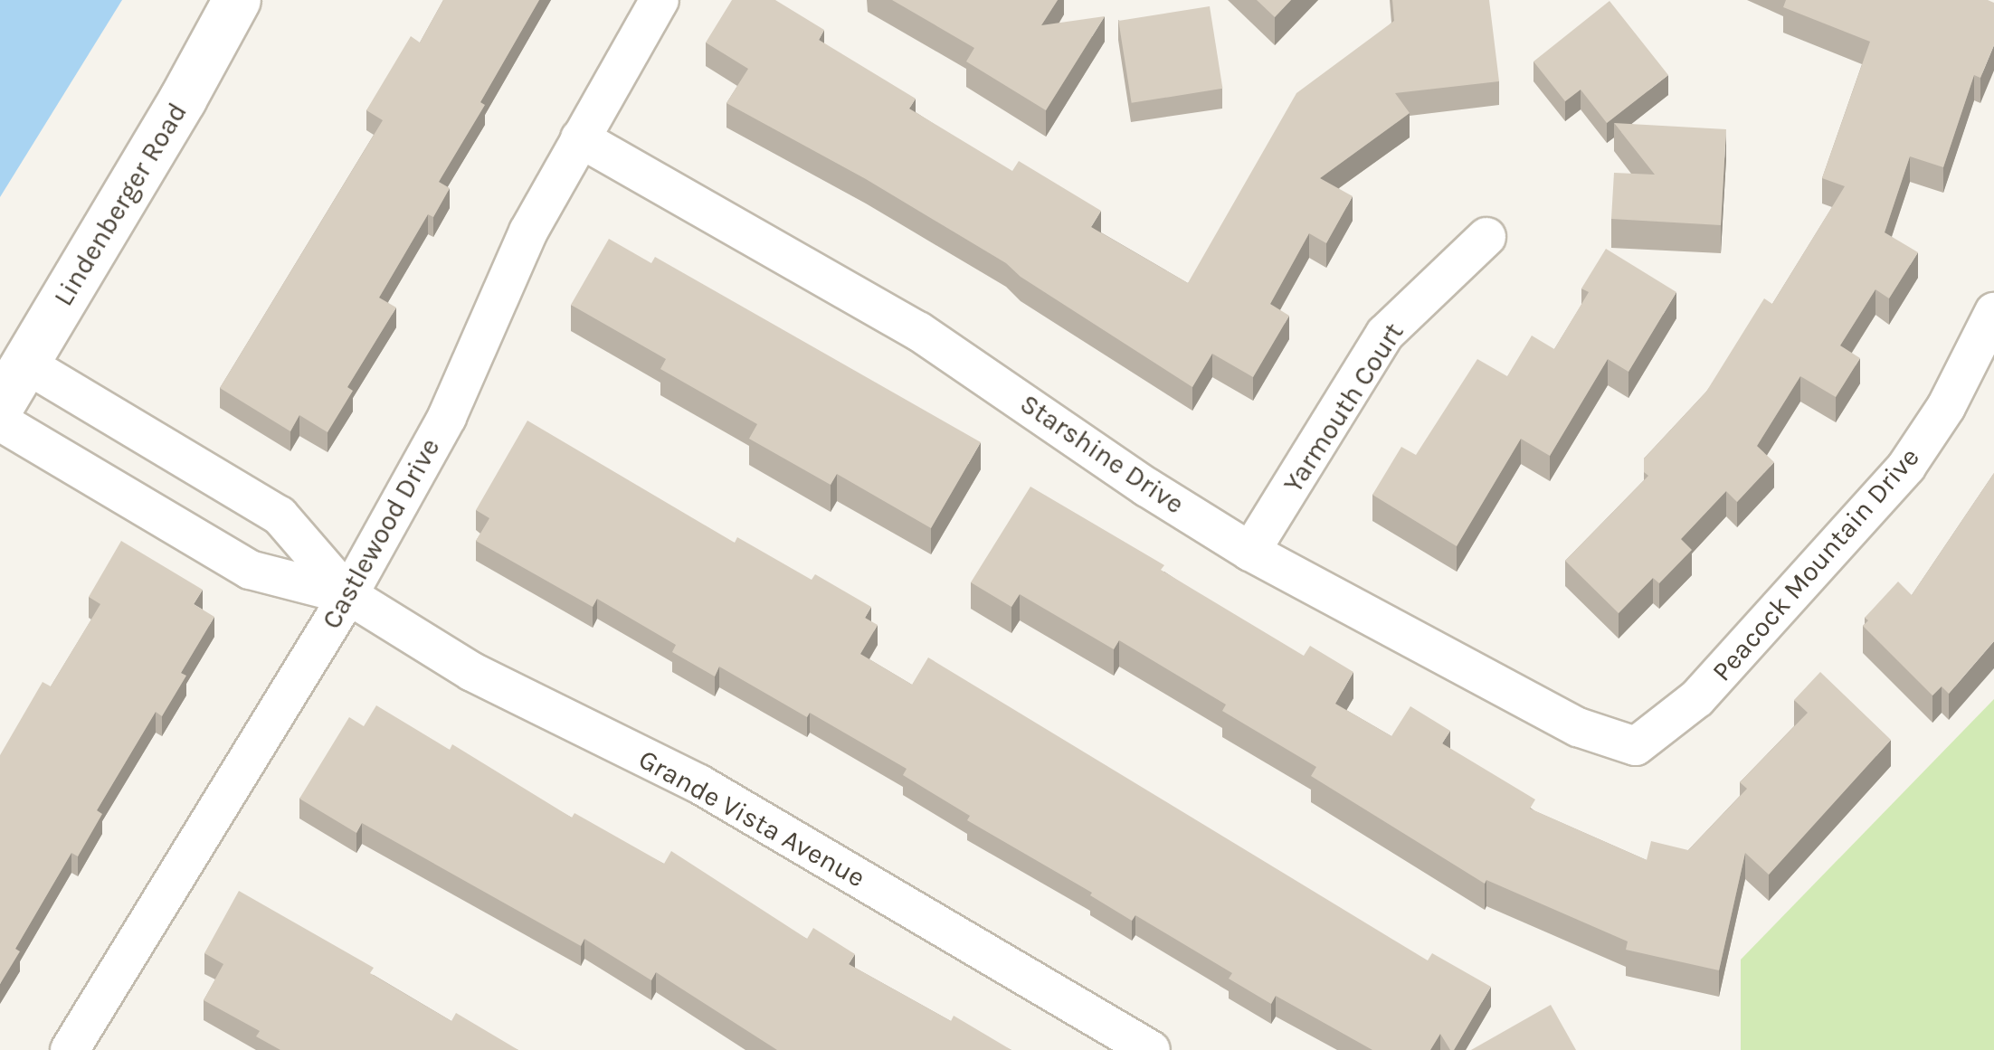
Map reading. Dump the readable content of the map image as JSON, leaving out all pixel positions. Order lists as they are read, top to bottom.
{
  "streets": {
    "street": [
      "Lindenberger Road",
      "Yarmouth Court",
      "Starshine Drive",
      "Castlewood Drive",
      "Peacock Mountain Drive",
      "Grande Vista Avenue"
    ]
  },
  "crossings": [
    ["Lindenberger Road", "Grande Vista Avenue"],
    ["Yarmouth Court", "Starshine Drive"],
    ["Starshine Drive", "Castlewood Drive"],
    ["Starshine Drive", "Peacock Mountain Drive"],
    ["Castlewood Drive", "Grande Vista Avenue"]
  ]
}
